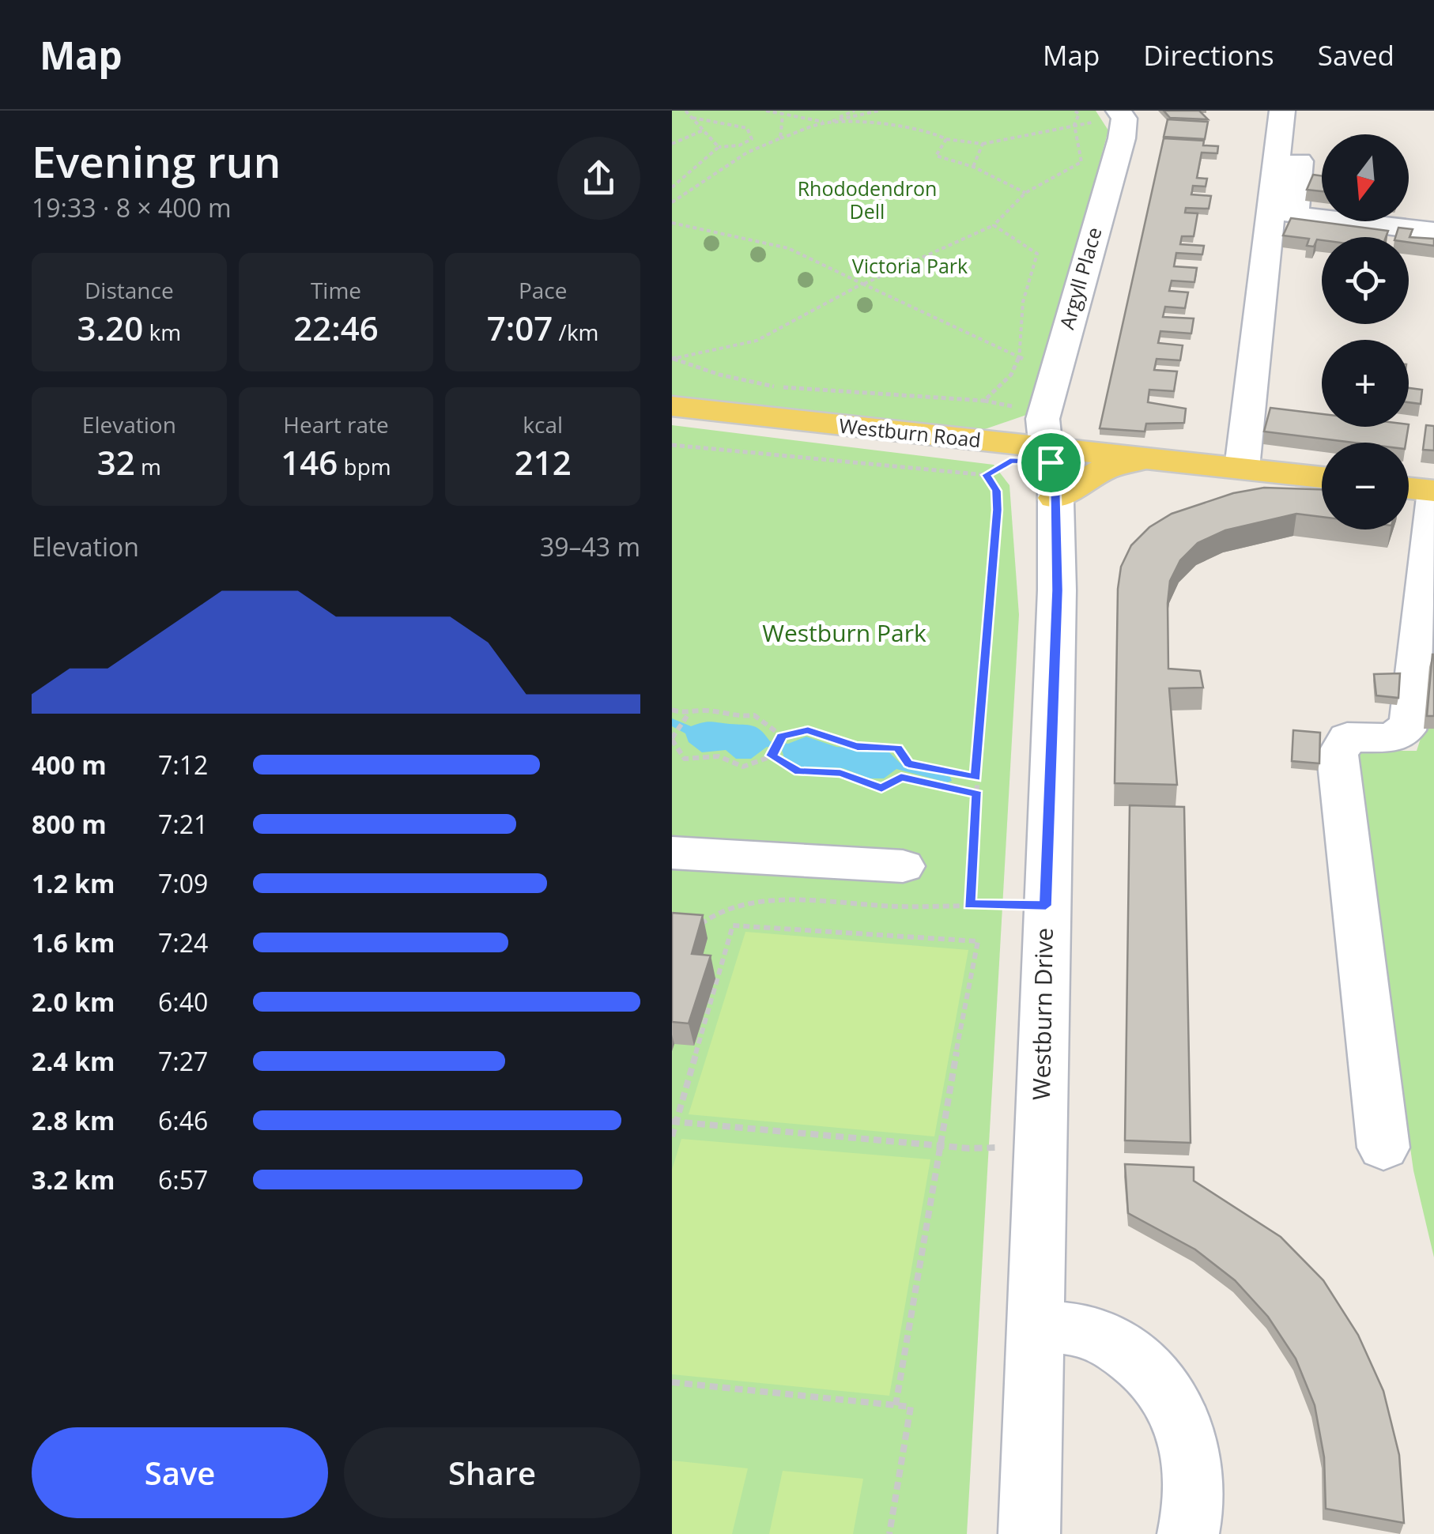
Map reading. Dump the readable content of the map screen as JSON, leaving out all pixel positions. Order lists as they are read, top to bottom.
{
  "streets": {
    "main road": ["Westburn Road"],
    "street": ["Argyll Place", "Westburn Drive"]
  },
  "crossings": [
    ["Argyll Place", "Westburn Road"],
    ["Argyll Place", "Westburn Drive"],
    ["Westburn Road", "Westburn Drive"]
  ],
  "parks": ["Rhododendron Dell", "Victoria Park", "Westburn Park"],
  "north": "bottom",
  "page": {
    "header": "Map",
    "nav": ["Map", "Directions", "Saved"],
    "heading": ["Evening run", "19:33 · 8 × 400 m"],
    "map_buttons": ["+", "−"],
    "stats": [
      ["Distance", "3.20 km"],
      ["Time", "22:46"],
      ["Pace", "7:07 /km"],
      ["Elevation", "32 m"],
      ["Heart rate", "146 bpm"],
      ["kcal", "212"]
    ],
    "chart": ["Elevation", "39–43 m"],
    "list": [
      {
        "name": "400 m",
        "note": "7:12"
      },
      {
        "name": "800 m",
        "note": "7:21"
      },
      {
        "name": "1.2 km",
        "note": "7:09"
      },
      {
        "name": "1.6 km",
        "note": "7:24"
      },
      {
        "name": "2.0 km",
        "note": "6:40"
      },
      {
        "name": "2.4 km",
        "note": "7:27"
      },
      {
        "name": "2.8 km",
        "note": "6:46"
      },
      {
        "name": "3.2 km",
        "note": "6:57"
      }
    ],
    "buttons": ["Save", "Share"]
  }
}
